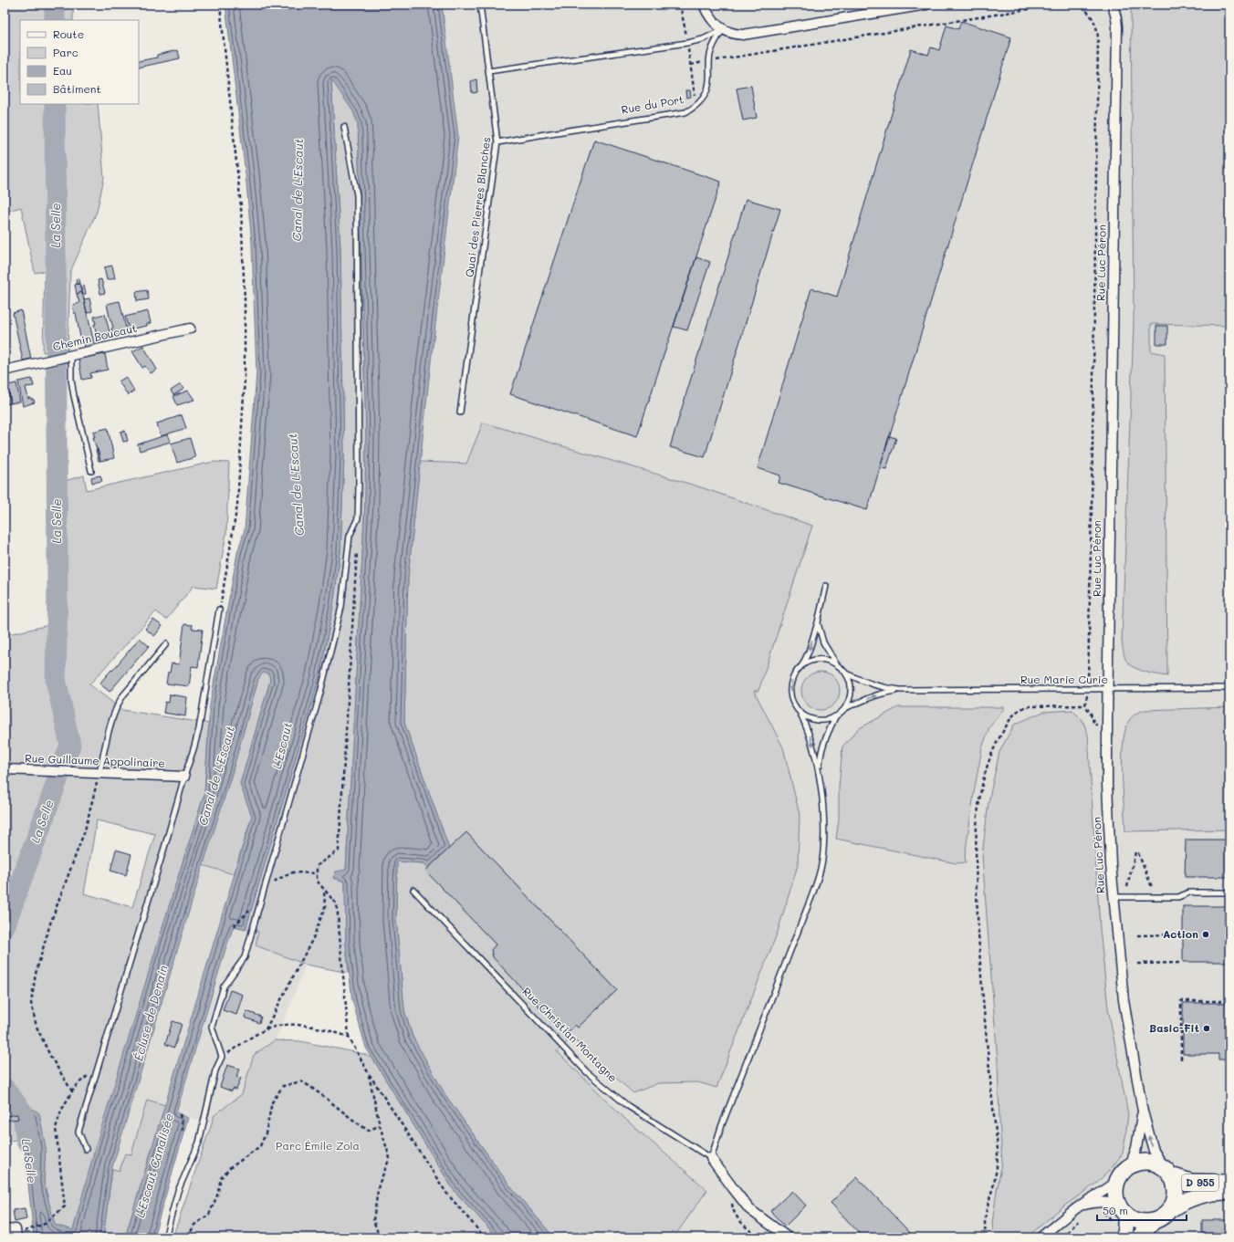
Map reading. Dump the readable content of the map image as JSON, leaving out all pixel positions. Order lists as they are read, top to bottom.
{
  "streets": {
    "main road": ["D 955"],
    "street": [
      "Rue Luc Péron",
      "Chemin Boucaut",
      "Rue Guillaume Appolinaire",
      "Rue Christian Montagne"
    ],
    "lane": ["Rue du Port", "Quai des Pierres Blanches", "Rue Marie Curie"]
  },
  "crossings": [
    ["Rue du Port", "Quai des Pierres Blanches"],
    ["Rue Luc Péron", "Rue Marie Curie"],
    ["Rue Luc Péron", "D 955"]
  ],
  "water": [
    "Canal de L'Escaut",
    "La Selle",
    "L'Escaut",
    "Écluse de Denain",
    "L'Escaut Canalisée"
  ],
  "parks": ["Parc Émile Zola"],
  "places": ["Action", "Basic-Fit"],
  "legend": [
    "Route",
    "Parc",
    "Eau",
    "Bâtiment"
  ],
  "scale_bar": "50 m"
}
